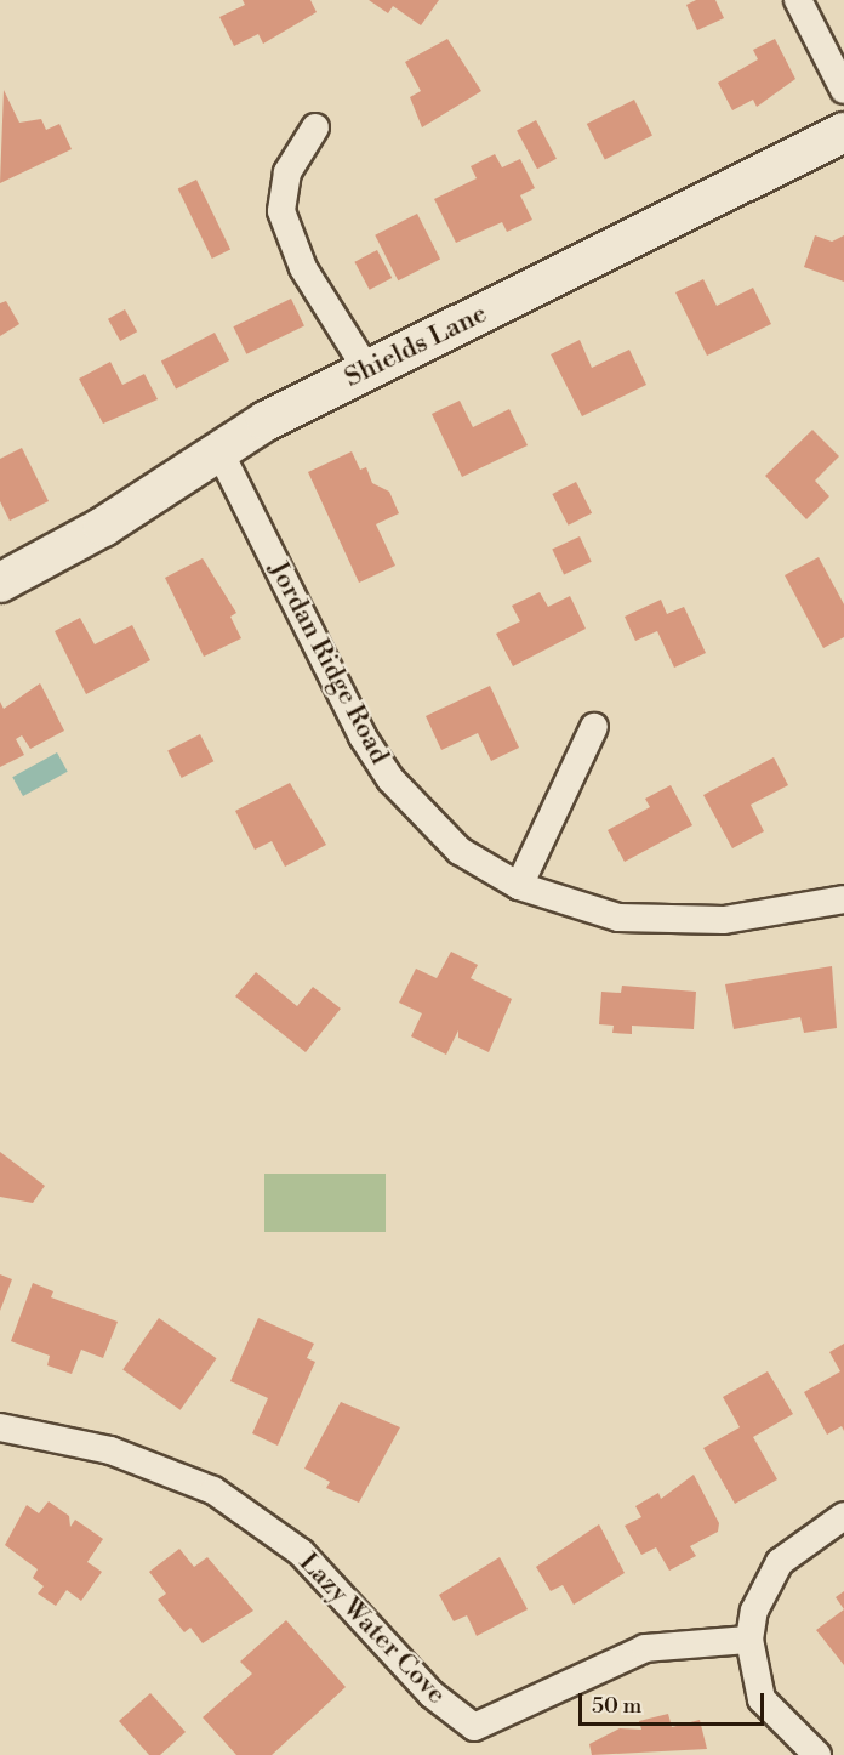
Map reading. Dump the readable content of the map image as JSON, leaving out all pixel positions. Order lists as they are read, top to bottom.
{
  "streets": {
    "main road": ["Shields Lane"],
    "street": ["Jordan Ridge Road", "Lazy Water Cove"]
  },
  "crossings": [
    ["Shields Lane", "Jordan Ridge Road"]
  ],
  "scale_bar": "50 m"
}
